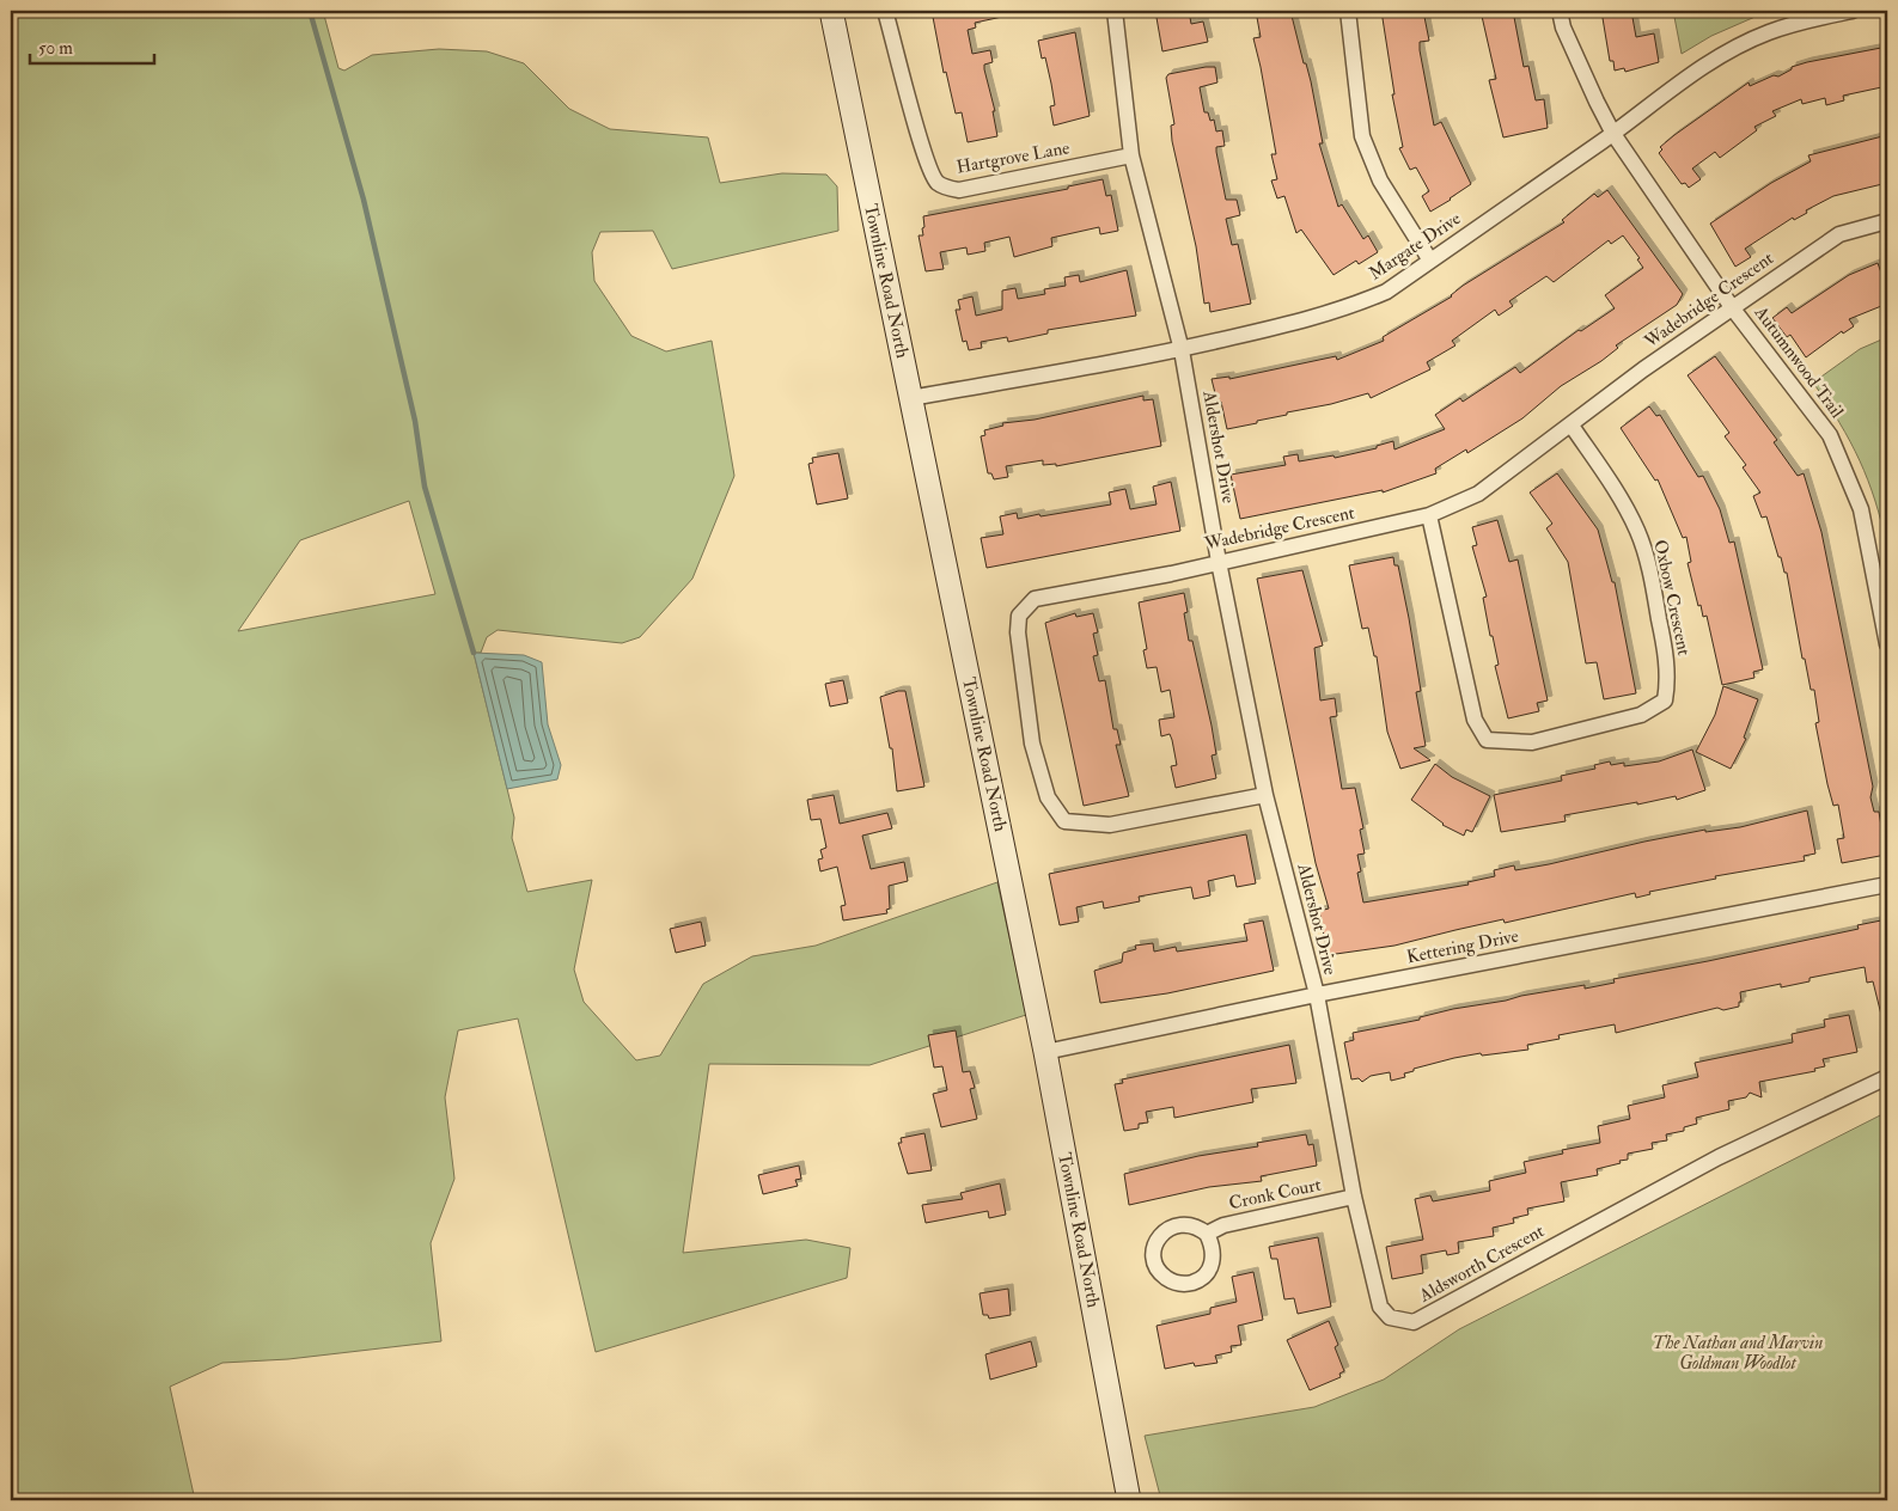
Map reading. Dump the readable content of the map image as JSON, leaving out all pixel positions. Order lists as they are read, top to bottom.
{
  "streets": {
    "main road": ["Townline Road North"],
    "street": [
      "Hartgrove Lane",
      "Margate Drive",
      "Wadebridge Crescent",
      "Autumnwood Trail",
      "Aldershot Drive",
      "Oxbow Crescent",
      "Kettering Drive",
      "Cronk Court",
      "Aldsworth Crescent"
    ]
  },
  "crossings": [
    ["Hartgrove Lane", "Aldershot Drive"],
    ["Margate Drive", "Townline Road North"],
    ["Margate Drive", "Autumnwood Trail"],
    ["Margate Drive", "Aldershot Drive"],
    ["Townline Road North", "Kettering Drive"],
    ["Wadebridge Crescent", "Autumnwood Trail"],
    ["Wadebridge Crescent", "Aldershot Drive"],
    ["Wadebridge Crescent", "Oxbow Crescent"],
    ["Aldershot Drive", "Kettering Drive"],
    ["Aldershot Drive", "Aldsworth Crescent"],
    ["Kettering Drive", "Aldsworth Crescent"],
    ["Cronk Court", "Aldsworth Crescent"]
  ],
  "parks": ["The Nathan and Marvin Goldman Woodlot"],
  "scale_bar": "50 m"
}
